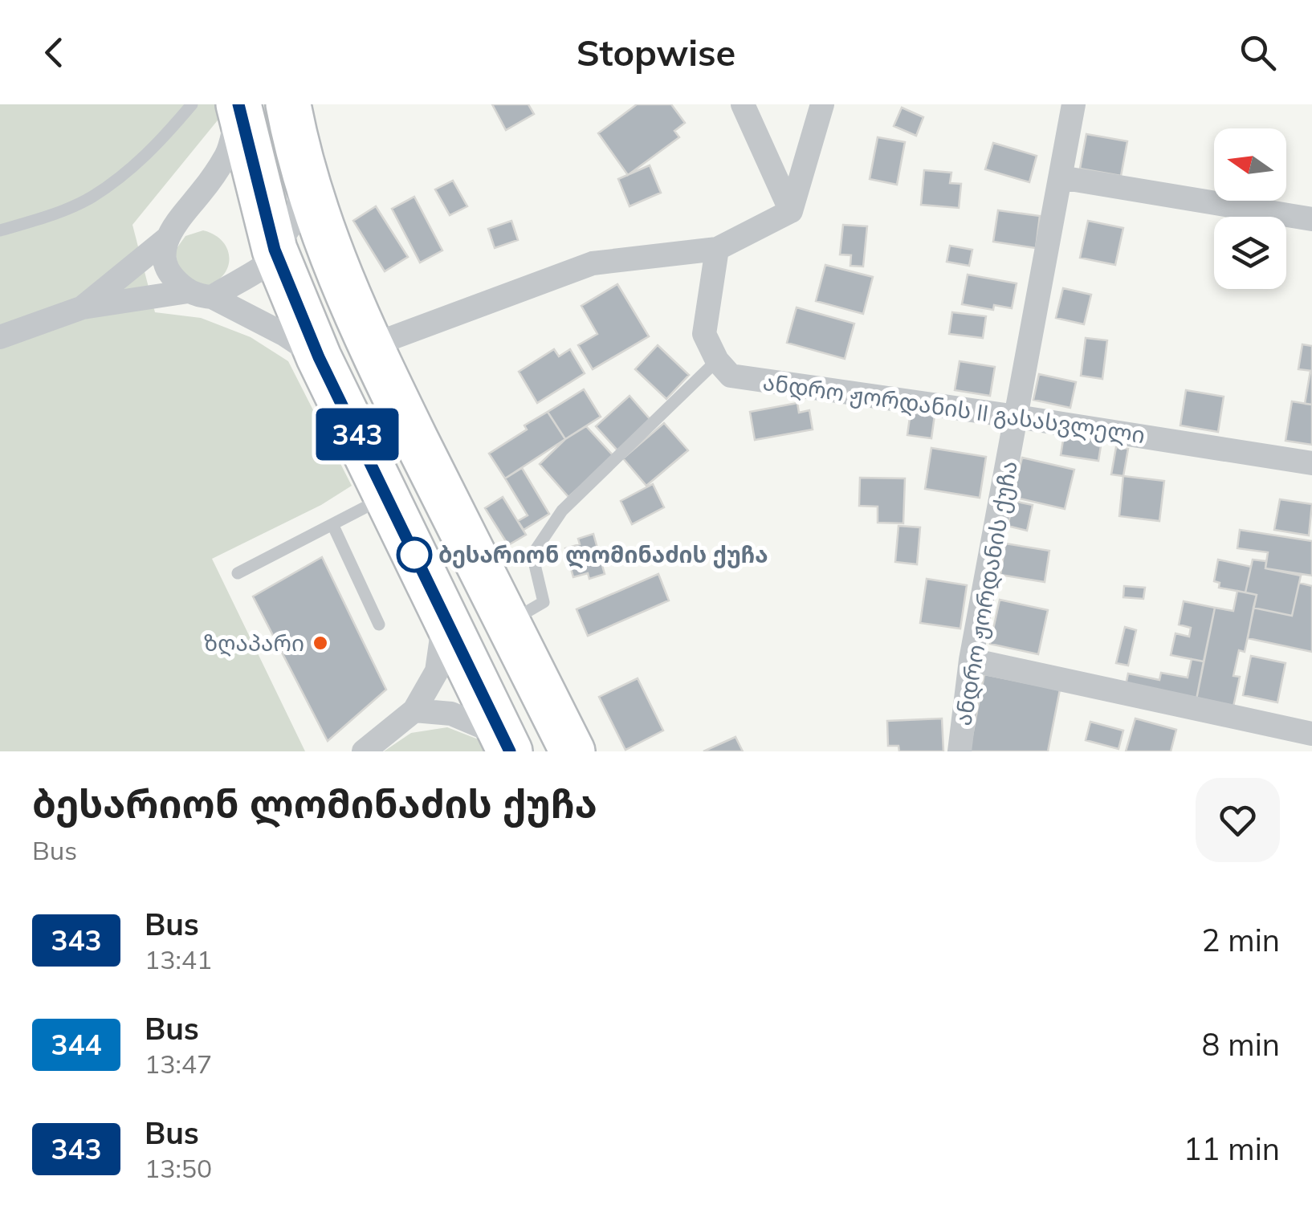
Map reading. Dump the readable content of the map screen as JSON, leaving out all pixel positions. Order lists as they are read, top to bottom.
{
  "streets": {
    "street": ["ანდრო ჟორდანის II გასასვლელი", "ანდრო ჟორდანის ქუჩა"]
  },
  "crossings": [
    ["ანდრო ჟორდანის II გასასვლელი", "ანდრო ჟორდანის ქუჩა"]
  ],
  "places": ["ბესარიონ ლომინაძის ქუჩა", "ზღაპარი"],
  "lines": ["bus line 343"],
  "north": "left",
  "page": {
    "header": "Stopwise",
    "on_map": "343",
    "heading": ["ბესარიონ ლომინაძის ქუჩა", "Bus"],
    "list": [
      {
        "mark": "343",
        "name": "Bus",
        "note": "13:41",
        "value": "2 min"
      },
      {
        "mark": "344",
        "name": "Bus",
        "note": "13:47",
        "value": "8 min"
      },
      {
        "mark": "343",
        "name": "Bus",
        "note": "13:50",
        "value": "11 min"
      }
    ]
  }
}
